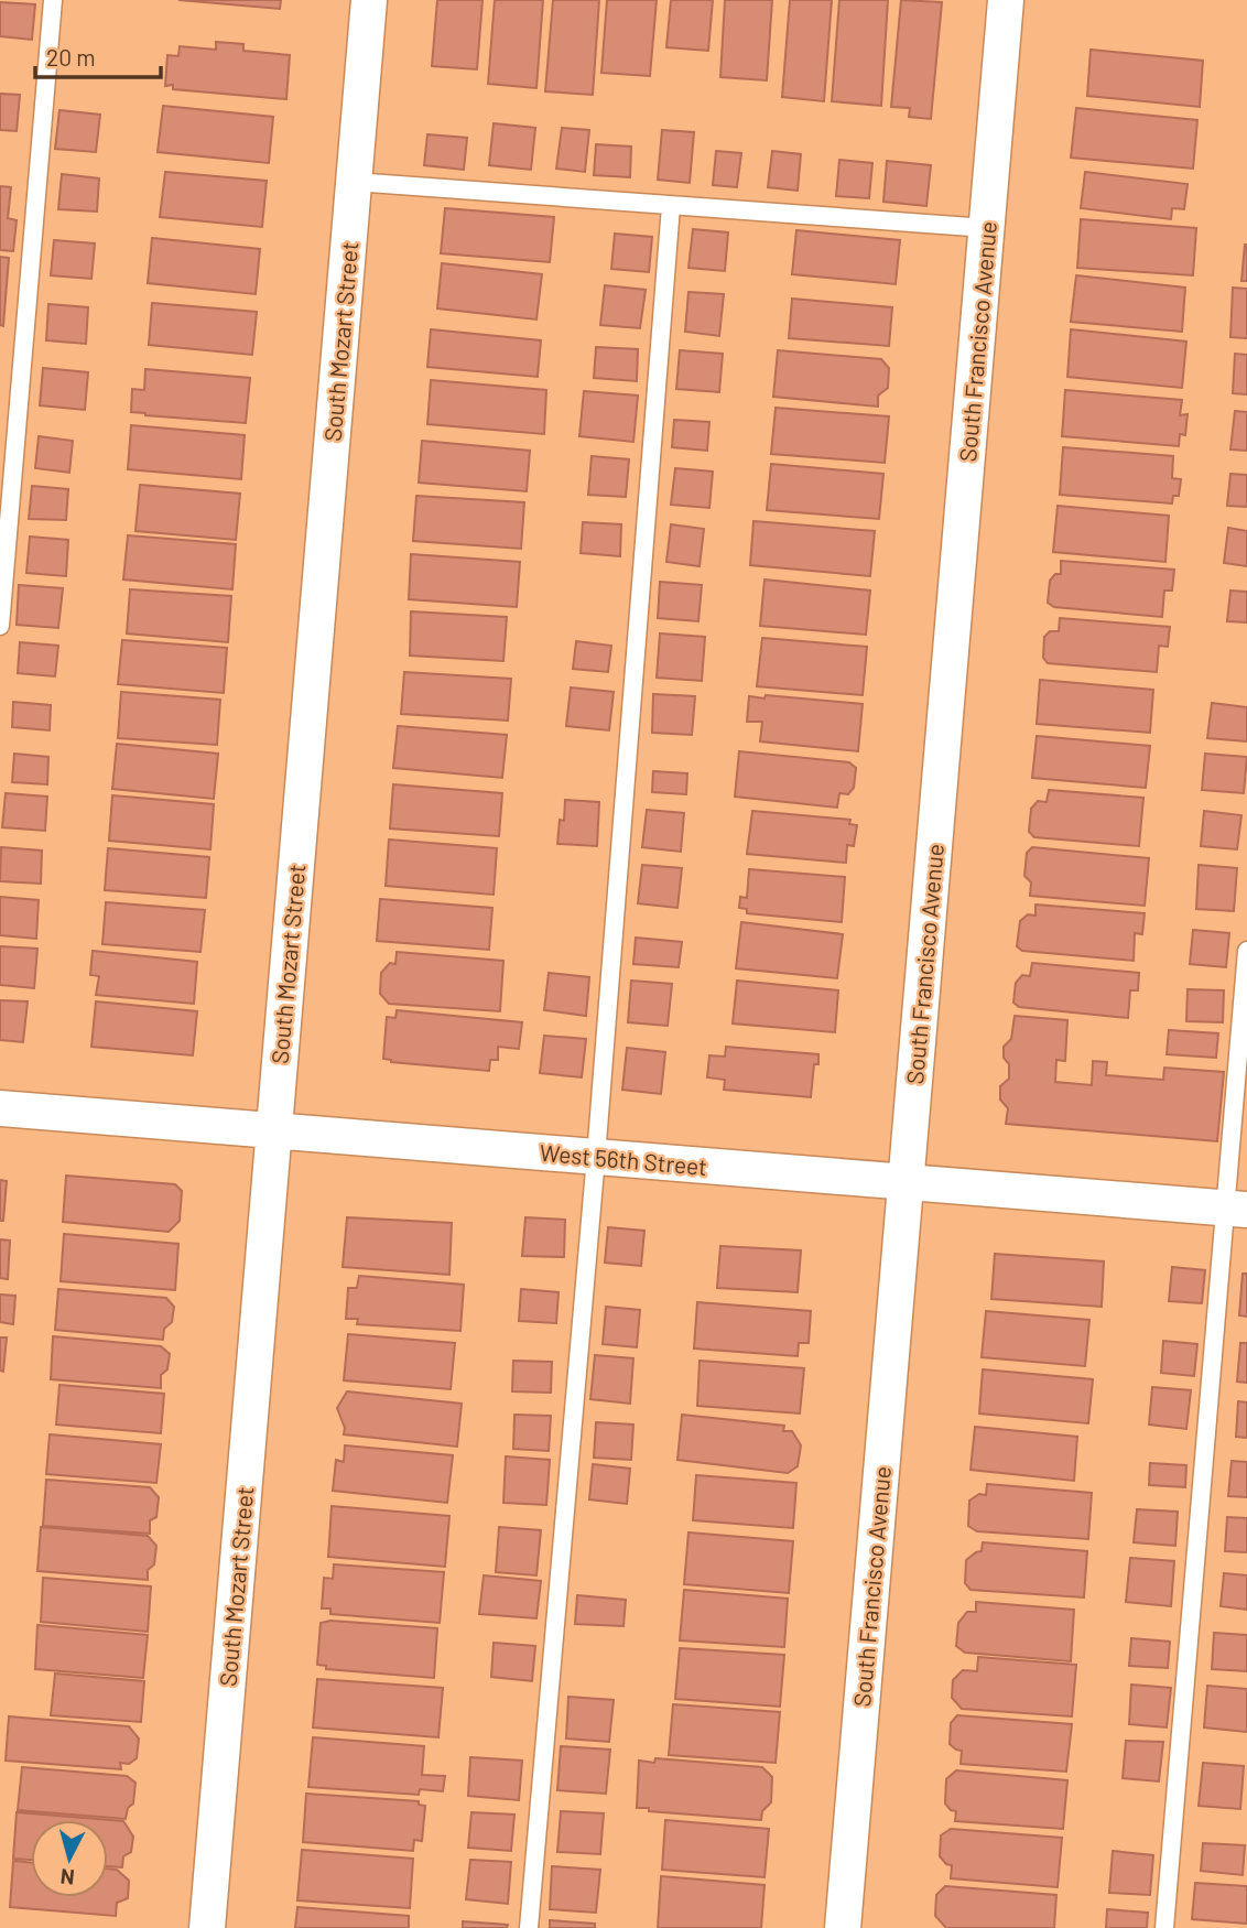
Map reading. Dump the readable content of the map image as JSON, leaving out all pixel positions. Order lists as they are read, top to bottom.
{
  "streets": {
    "street": ["South Mozart Street", "South Francisco Avenue", "West 56th Street"]
  },
  "crossings": [
    ["South Mozart Street", "West 56th Street"],
    ["South Francisco Avenue", "West 56th Street"]
  ],
  "scale_bar": "20 m",
  "north": "bottom"
}
